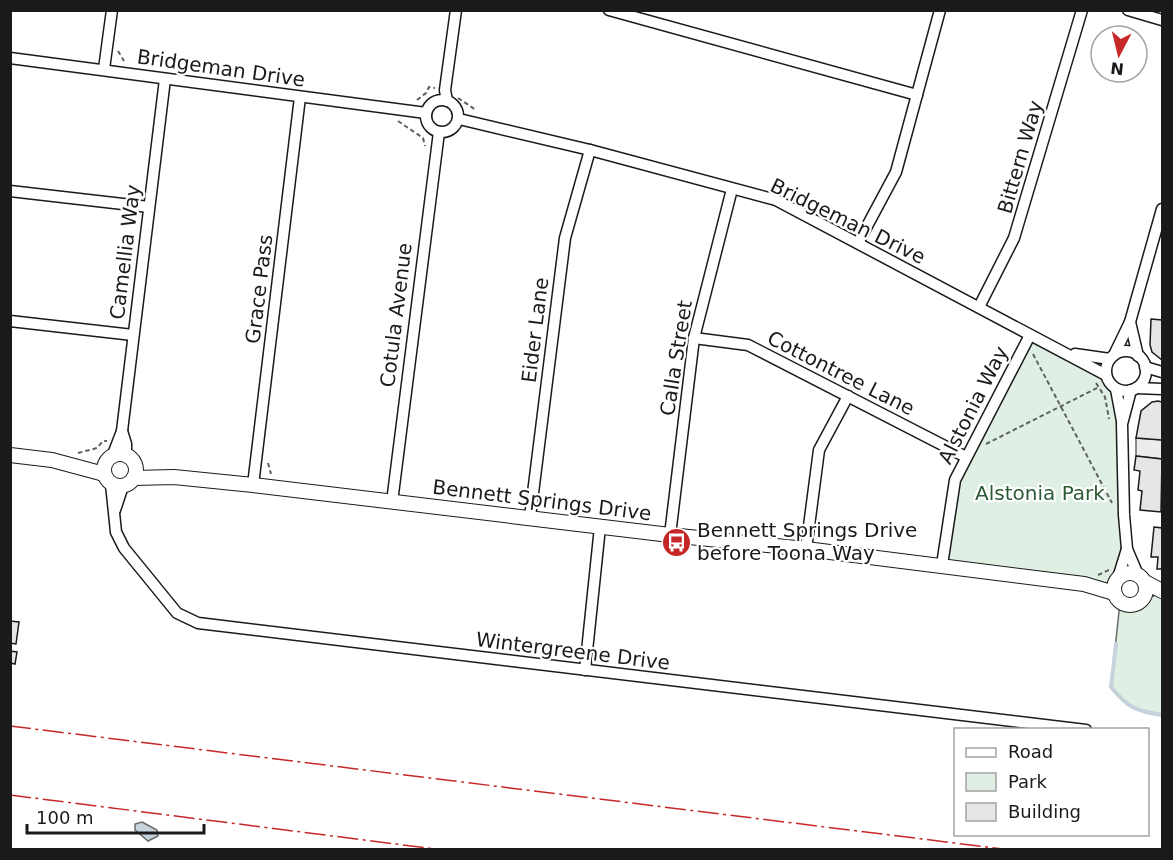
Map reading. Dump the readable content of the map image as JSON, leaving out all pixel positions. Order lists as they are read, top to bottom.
{
  "streets": {
    "street": [
      "Bridgeman Drive",
      "Bittern Way",
      "Camellia Way",
      "Grace Pass",
      "Cotula Avenue",
      "Eider Lane",
      "Calla Street",
      "Cottontree Lane",
      "Alstonia Way",
      "Bennett Springs Drive",
      "Wintergreene Drive"
    ]
  },
  "crossings": [
    ["Bridgeman Drive", "Bittern Way"],
    ["Bridgeman Drive", "Camellia Way"],
    ["Bridgeman Drive", "Grace Pass"],
    ["Bridgeman Drive", "Cotula Avenue"],
    ["Bridgeman Drive", "Eider Lane"],
    ["Bridgeman Drive", "Calla Street"],
    ["Bridgeman Drive", "Alstonia Way"],
    ["Camellia Way", "Bennett Springs Drive"],
    ["Grace Pass", "Bennett Springs Drive"],
    ["Cotula Avenue", "Bennett Springs Drive"],
    ["Eider Lane", "Bennett Springs Drive"],
    ["Calla Street", "Cottontree Lane"],
    ["Calla Street", "Bennett Springs Drive"],
    ["Cottontree Lane", "Alstonia Way"],
    ["Alstonia Way", "Bennett Springs Drive"],
    ["Bennett Springs Drive", "Wintergreene Drive"]
  ],
  "parks": ["Alstonia Park"],
  "places": {
    "bus stop": ["Bennett Springs Drive before Toona Way"]
  },
  "legend": ["Road", "Park", "Building"],
  "scale_bar": "100 m",
  "north": "bottom"
}
